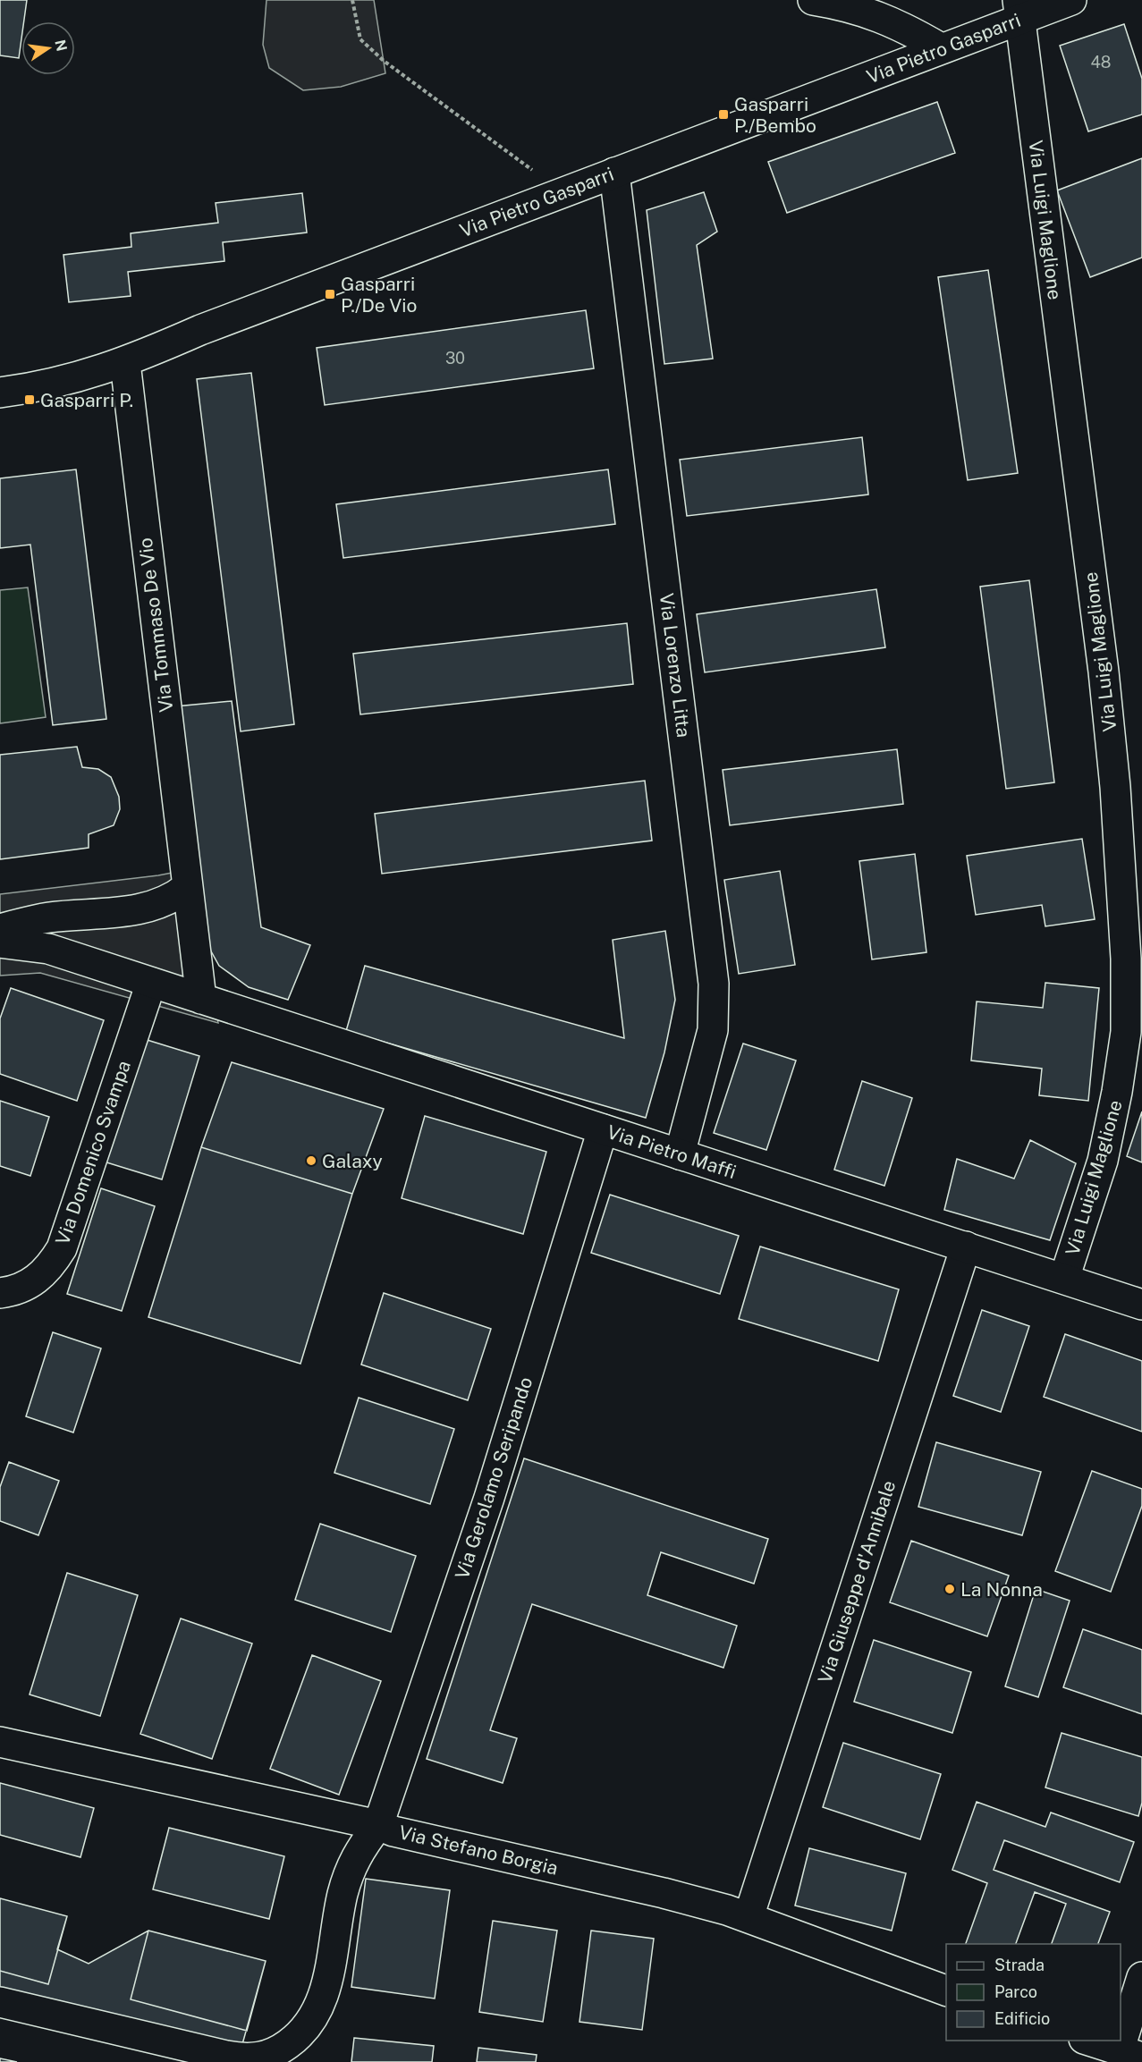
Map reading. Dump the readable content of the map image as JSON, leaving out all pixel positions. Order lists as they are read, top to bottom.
{
  "streets": {
    "street": [
      "Via Pietro Gasparri",
      "Via Luigi Maglione",
      "Via Tommaso De Vio",
      "Via Lorenzo Litta",
      "Via Pietro Maffi",
      "Via Domenico Svampa",
      "Via Gerolamo Seripando",
      "Via Giuseppe d'Annibale",
      "Via Stefano Borgia"
    ]
  },
  "crossings": [
    ["Via Pietro Gasparri", "Via Luigi Maglione"],
    ["Via Pietro Gasparri", "Via Tommaso De Vio"],
    ["Via Pietro Gasparri", "Via Lorenzo Litta"],
    ["Via Luigi Maglione", "Via Pietro Maffi"],
    ["Via Tommaso De Vio", "Via Pietro Maffi"],
    ["Via Lorenzo Litta", "Via Pietro Maffi"],
    ["Via Pietro Maffi", "Via Domenico Svampa"],
    ["Via Pietro Maffi", "Via Gerolamo Seripando"],
    ["Via Pietro Maffi", "Via Giuseppe d'Annibale"],
    ["Via Gerolamo Seripando", "Via Stefano Borgia"],
    ["Via Giuseppe d'Annibale", "Via Stefano Borgia"]
  ],
  "places": {
    "transit": ["Gasparri P./Bembo", "Gasparri P./De Vio", "Gasparri P."],
    "other": ["Galaxy", "La Nonna"]
  },
  "house_numbers": ["48", "30"],
  "legend": ["Strada", "Parco", "Edificio"],
  "north": "right"
}
